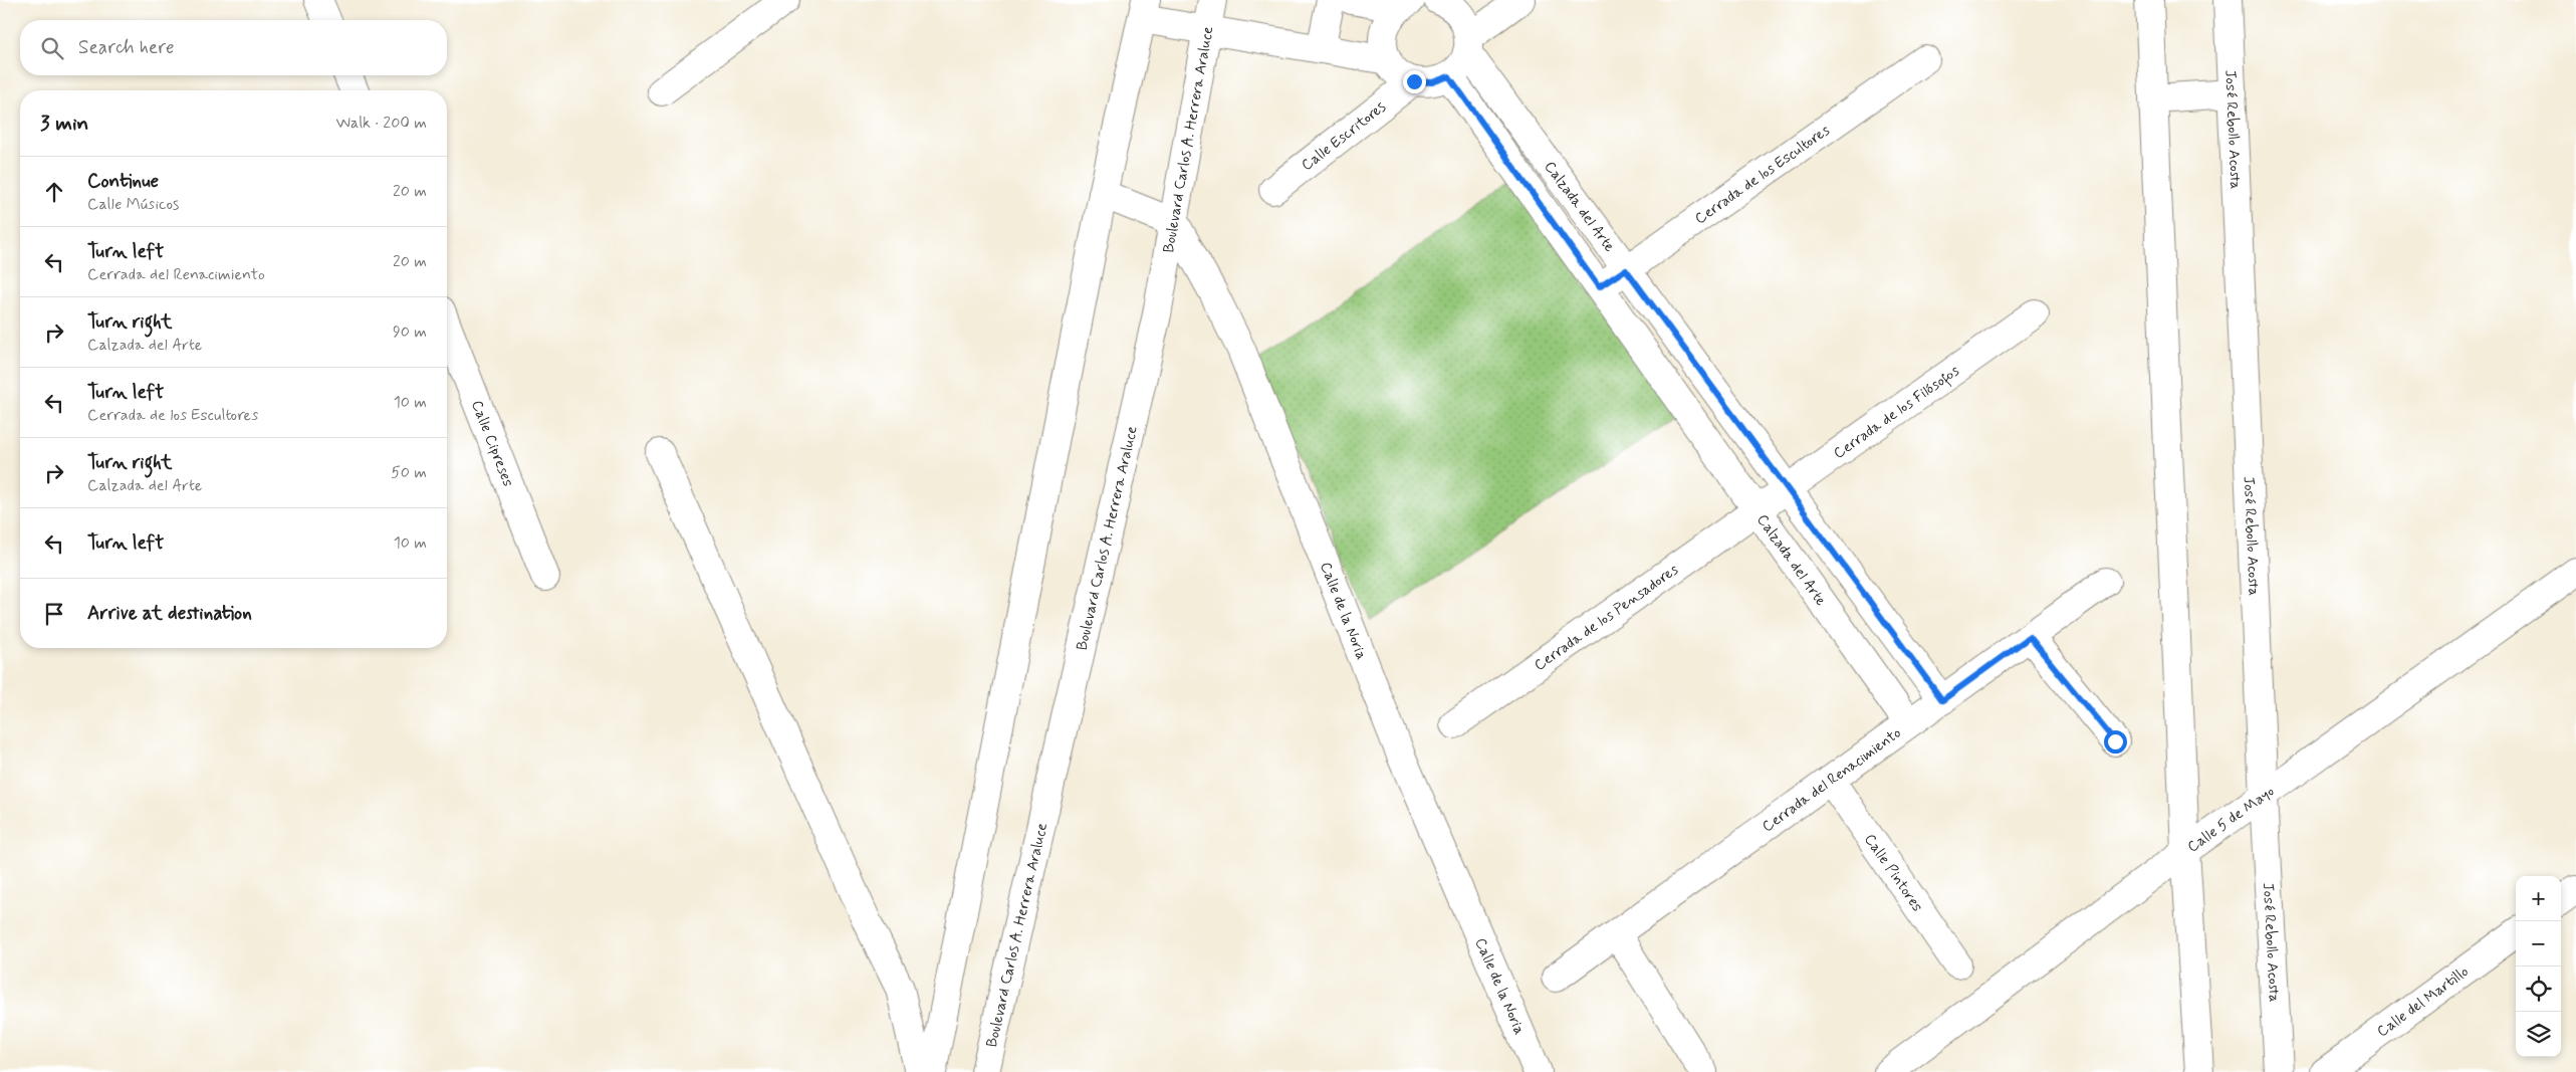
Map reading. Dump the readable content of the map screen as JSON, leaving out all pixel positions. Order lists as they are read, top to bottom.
{
  "streets": {
    "street": [
      "José Rebollo Acosta",
      "Calle Escritores",
      "Boulevard Carlos A. Herrera Araluce",
      "Cerrada de los Escultores",
      "Calzada del Arte",
      "Cerrada de los Filósofos",
      "Calle Cipreses",
      "Calle de la Noria",
      "Cerrada de los Pensadores",
      "Cerrada del Renacimiento",
      "Calle 5 de Mayo",
      "Calle Pintores",
      "Calle del Martillo"
    ]
  },
  "crossings": [
    ["José Rebollo Acosta", "Calle 5 de Mayo"],
    ["Boulevard Carlos A. Herrera Araluce", "Calle de la Noria"],
    ["Cerrada de los Escultores", "Calzada del Arte"],
    ["Calzada del Arte", "Cerrada de los Filósofos"],
    ["Calzada del Arte", "Cerrada de los Pensadores"],
    ["Calzada del Arte", "Cerrada del Renacimiento"],
    ["Cerrada de los Filósofos", "Cerrada de los Pensadores"],
    ["Cerrada del Renacimiento", "Calle Pintores"]
  ],
  "page": {
    "search": "Search here",
    "heading": ["3 min", "Walk · 200 m"],
    "list": [
      ["Continue", "Calle Músicos", "20 m"],
      ["Turn left", "Cerrada del Renacimiento", "20 m"],
      ["Turn right", "Calzada del Arte", "90 m"],
      ["Turn left", "Cerrada de los Escultores", "10 m"],
      ["Turn right", "Calzada del Arte", "50 m"],
      ["Turn left", "10 m"],
      "Arrive at destination"
    ],
    "map_buttons": ["+", "−"]
  }
}
